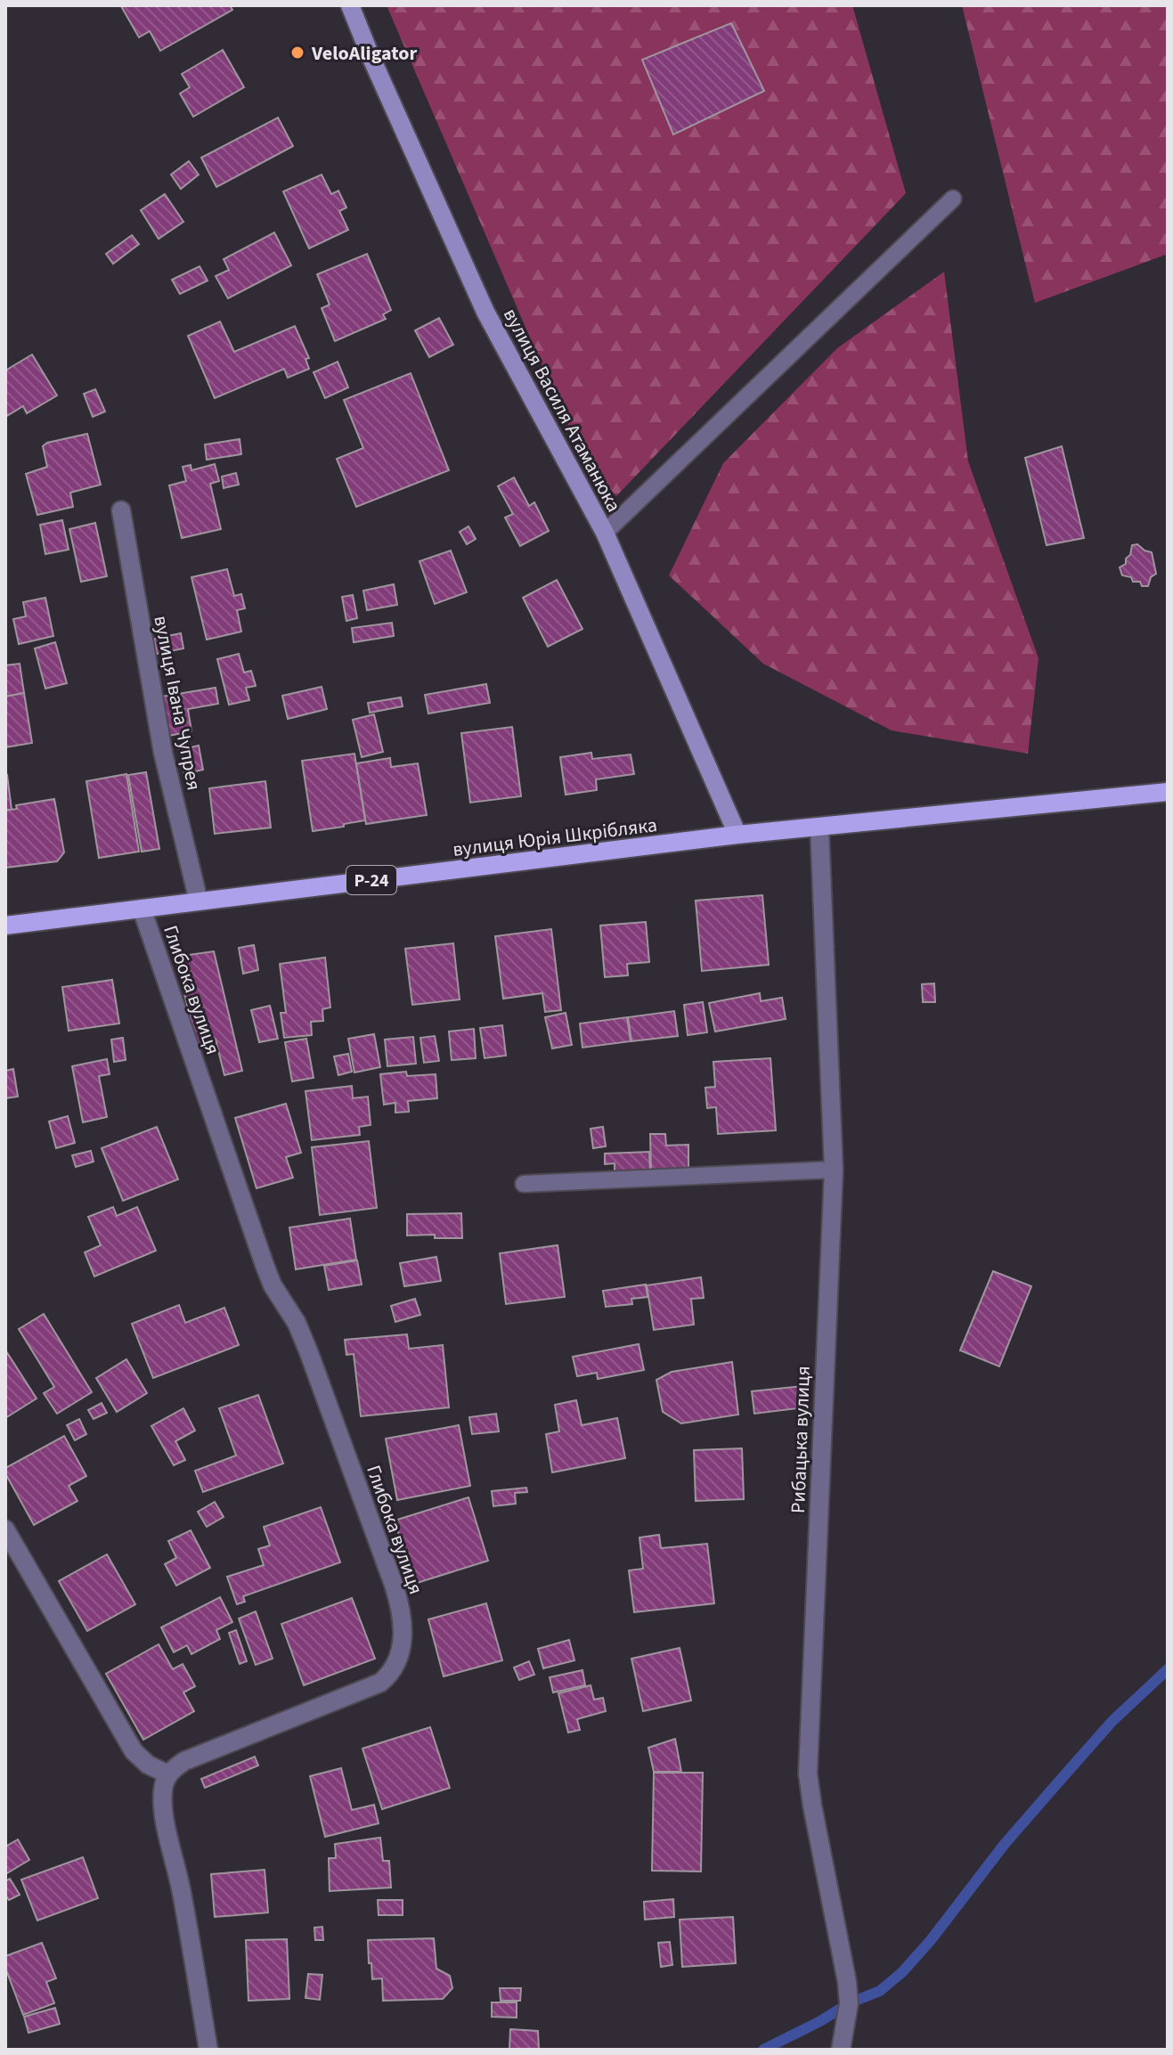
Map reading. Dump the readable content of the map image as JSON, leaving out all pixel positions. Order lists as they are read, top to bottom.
{
  "streets": {
    "main road": ["вулиця Юрія Шкрібляка", "Р-24"],
    "street": [
      "вулиця Василя Атаманюка",
      "вулиця Івана Чупрея",
      "Глибока вулиця",
      "Рибацька вулиця"
    ]
  },
  "crossings": [
    ["вулиця Василя Атаманюка", "вулиця Юрія Шкрібляка"],
    ["вулиця Івана Чупрея", "вулиця Юрія Шкрібляка"],
    ["вулиця Юрія Шкрібляка", "Глибока вулиця"],
    ["вулиця Юрія Шкрібляка", "Рибацька вулиця"]
  ],
  "places": ["VeloAligator"]
}
